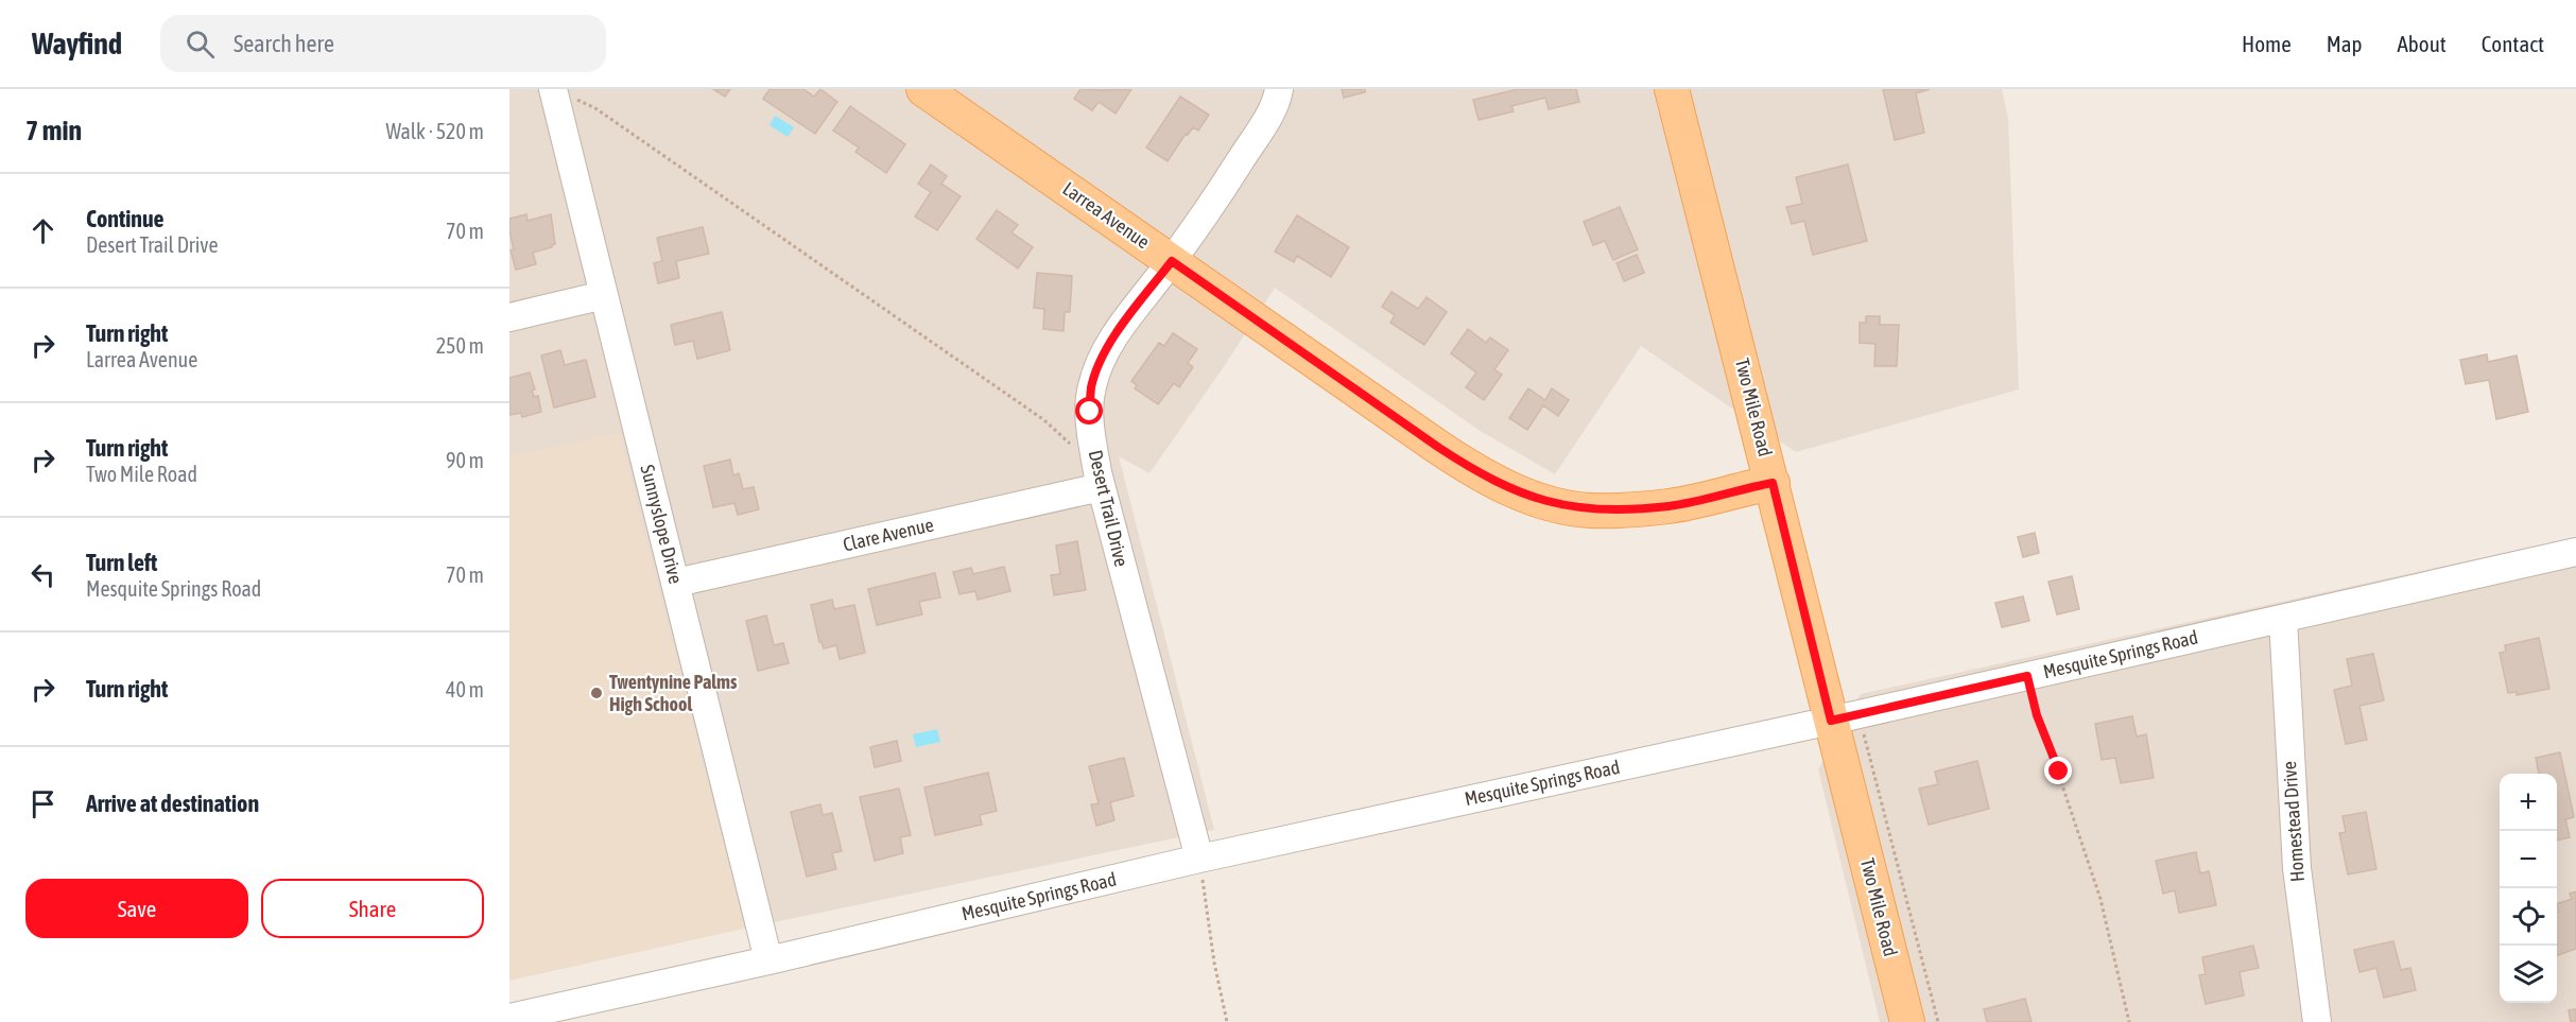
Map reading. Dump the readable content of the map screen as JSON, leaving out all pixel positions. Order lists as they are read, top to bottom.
{
  "streets": {
    "main road": ["Larrea Avenue", "Two Mile Road"],
    "street": [
      "Desert Trail Drive",
      "Sunnyslope Drive",
      "Clare Avenue",
      "Mesquite Springs Road",
      "Homestead Drive"
    ]
  },
  "crossings": [
    ["Larrea Avenue", "Two Mile Road"],
    ["Larrea Avenue", "Desert Trail Drive"],
    ["Two Mile Road", "Mesquite Springs Road"],
    ["Desert Trail Drive", "Clare Avenue"],
    ["Desert Trail Drive", "Mesquite Springs Road"],
    ["Sunnyslope Drive", "Clare Avenue"],
    ["Sunnyslope Drive", "Mesquite Springs Road"],
    ["Mesquite Springs Road", "Homestead Drive"]
  ],
  "places": ["Twentynine Palms High School"],
  "page": {
    "header": "Wayfind",
    "search": "Search here",
    "nav": [
      "Home",
      "Map",
      "About",
      "Contact"
    ],
    "heading": ["7 min", "Walk · 520 m"],
    "list": [
      ["Continue", "Desert Trail Drive", "70 m"],
      ["Turn right", "Larrea Avenue", "250 m"],
      ["Turn right", "Two Mile Road", "90 m"],
      ["Turn left", "Mesquite Springs Road", "70 m"],
      ["Turn right", "40 m"],
      "Arrive at destination"
    ],
    "map_buttons": ["+", "−"],
    "buttons": ["Save", "Share"]
  }
}
